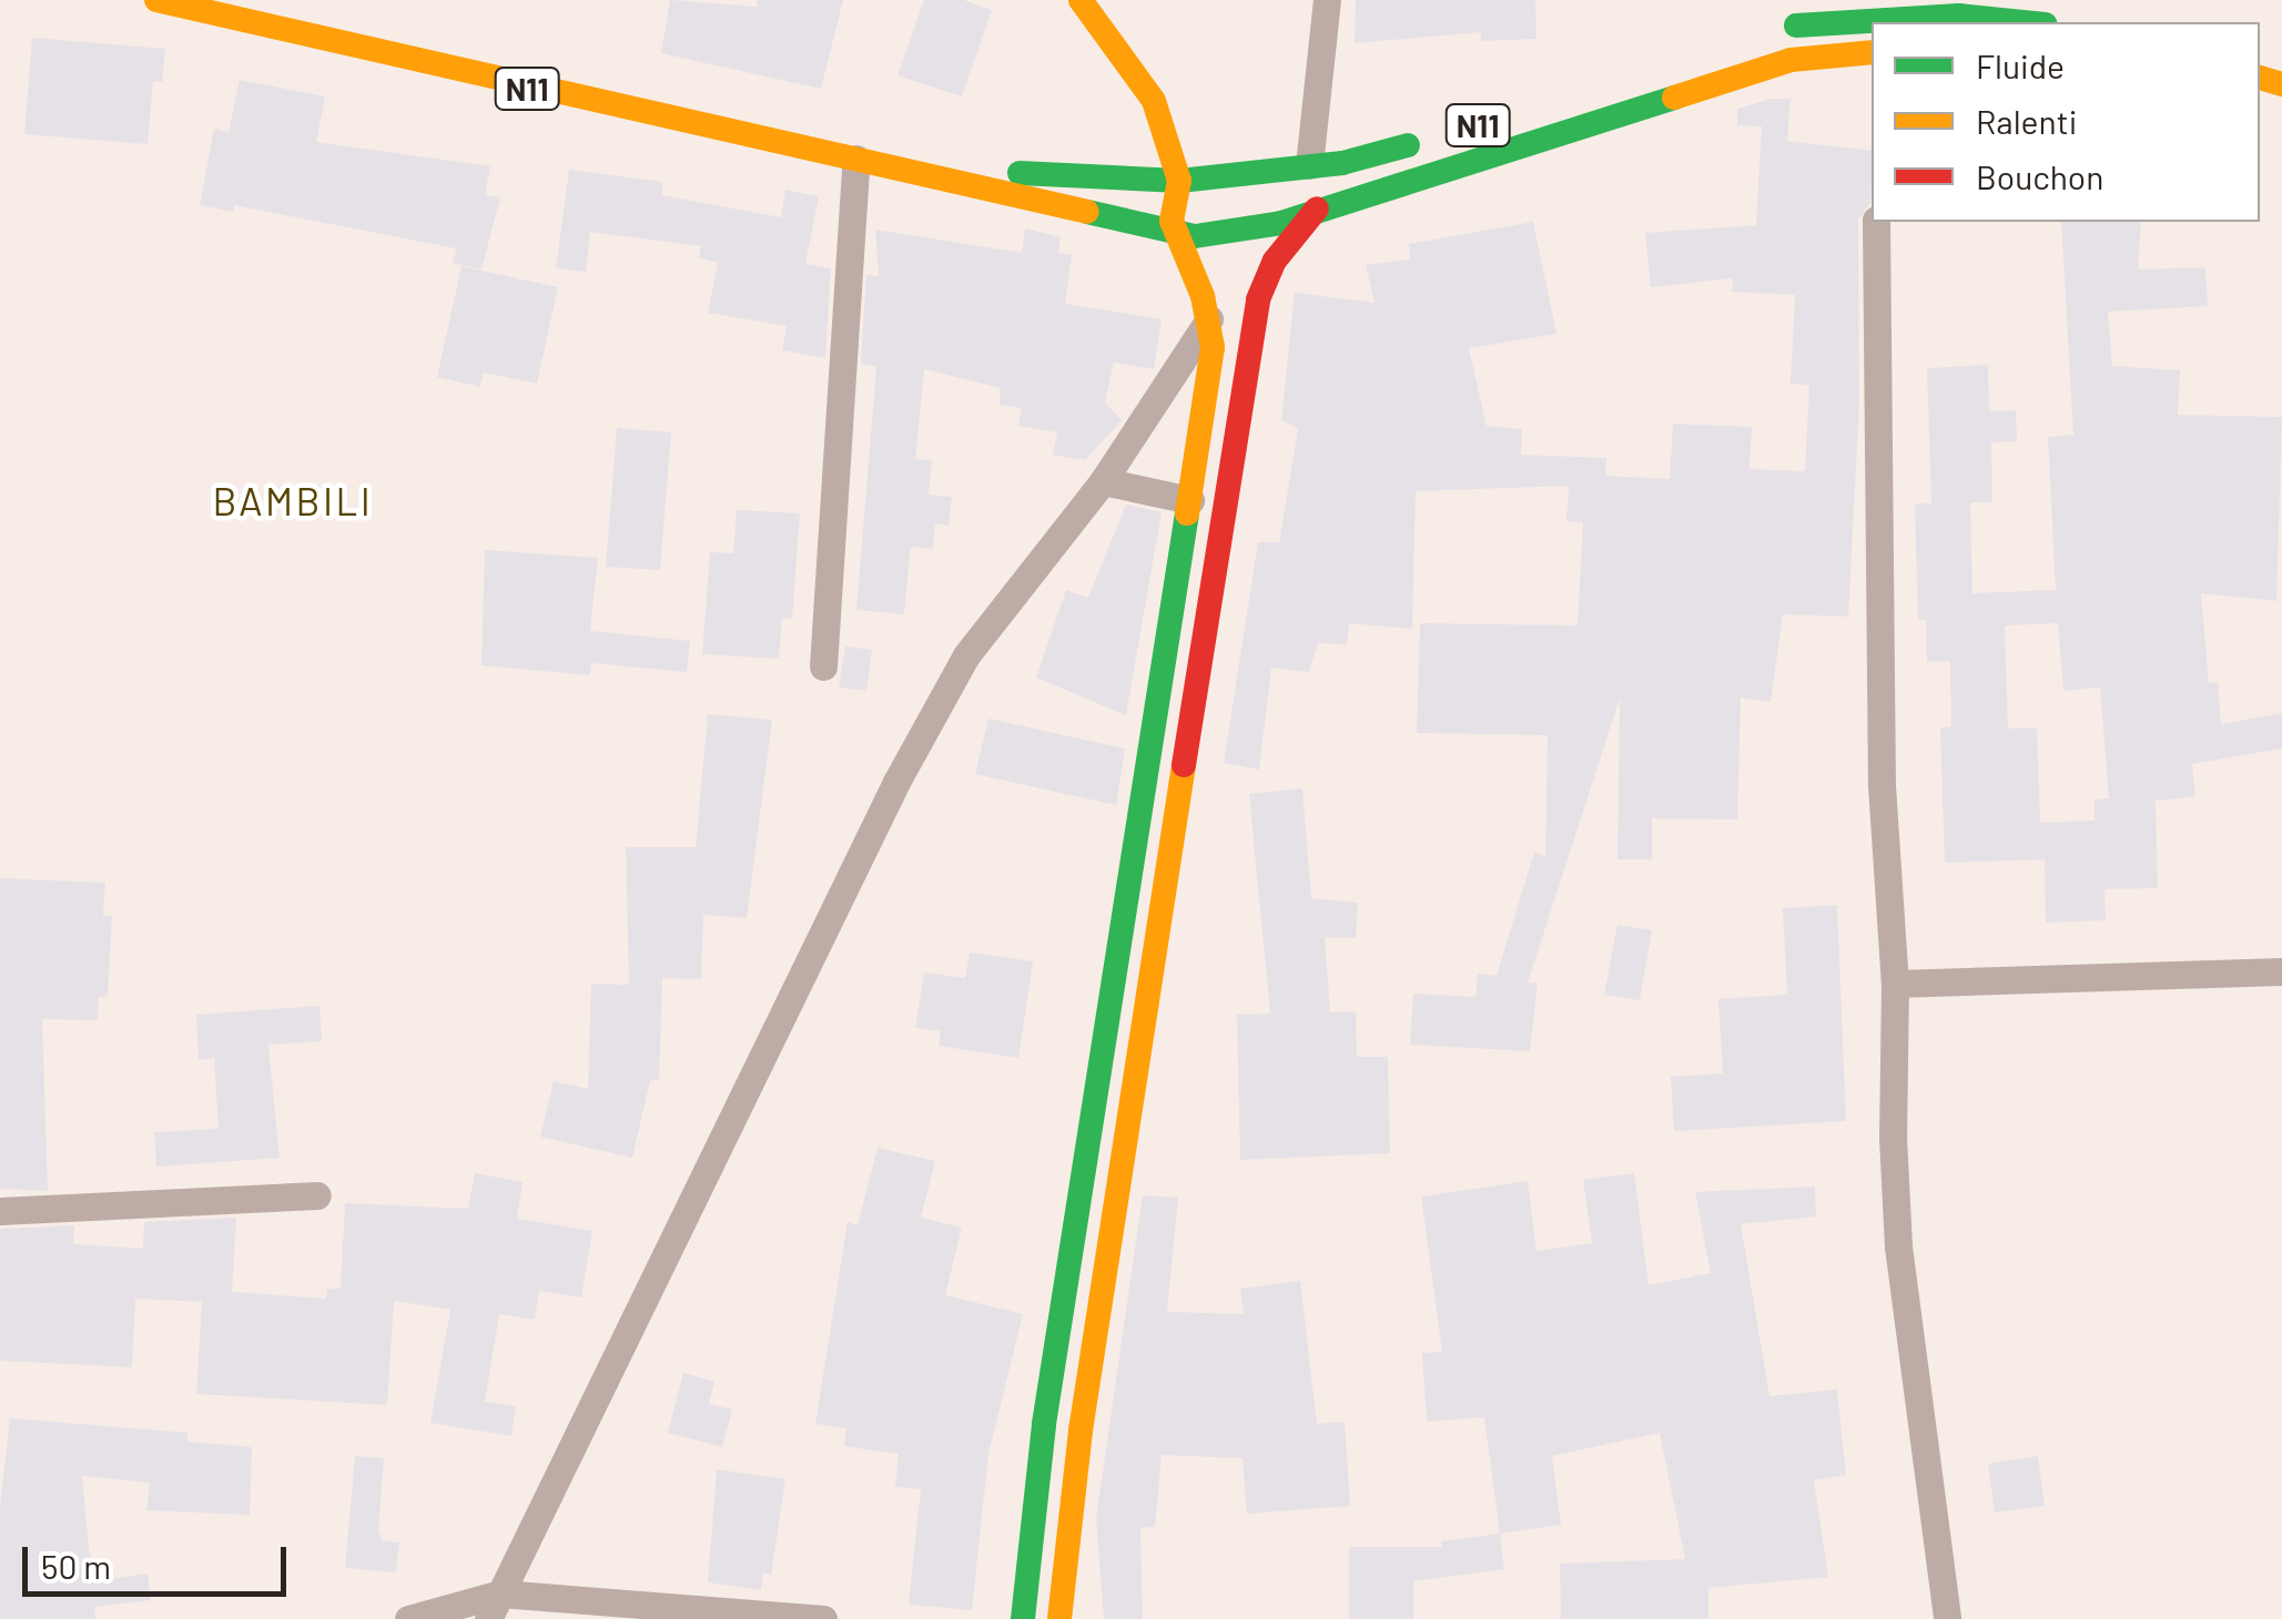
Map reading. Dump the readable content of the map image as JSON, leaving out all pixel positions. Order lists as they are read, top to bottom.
{
  "streets": {
    "main road": ["N11"]
  },
  "districts": ["BAMBILI"],
  "legend": ["Fluide", "Ralenti", "Bouchon"],
  "scale_bar": "50 m"
}
